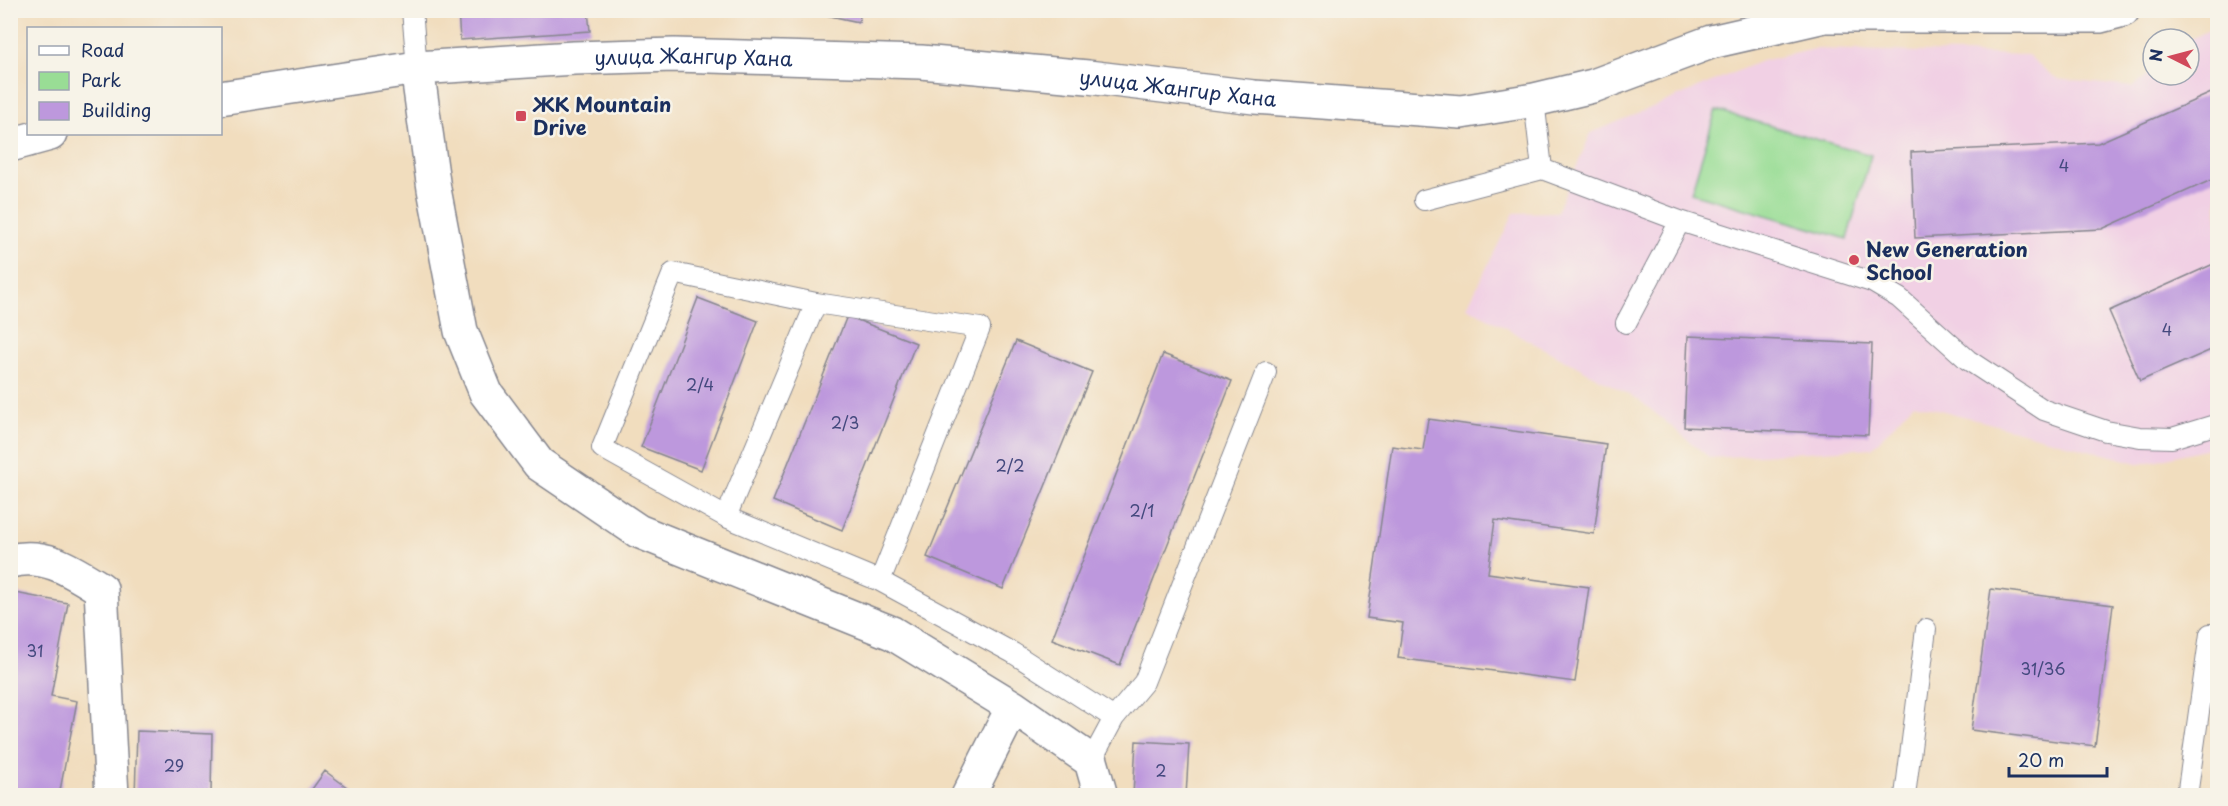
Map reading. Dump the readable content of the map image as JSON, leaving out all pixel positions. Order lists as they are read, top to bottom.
{
  "streets": {
    "street": ["улица Жангир Хана"]
  },
  "places": {
    "transit": ["ЖК Mountain Drive"],
    "other": ["New Generation School"]
  },
  "house_numbers": [
    "4",
    "4",
    "2/4",
    "2/3",
    "2/2",
    "2/1",
    "31",
    "31/36",
    "29",
    "2"
  ],
  "legend": ["Road", "Park", "Building"],
  "scale_bar": "20 m",
  "north": "left"
}
